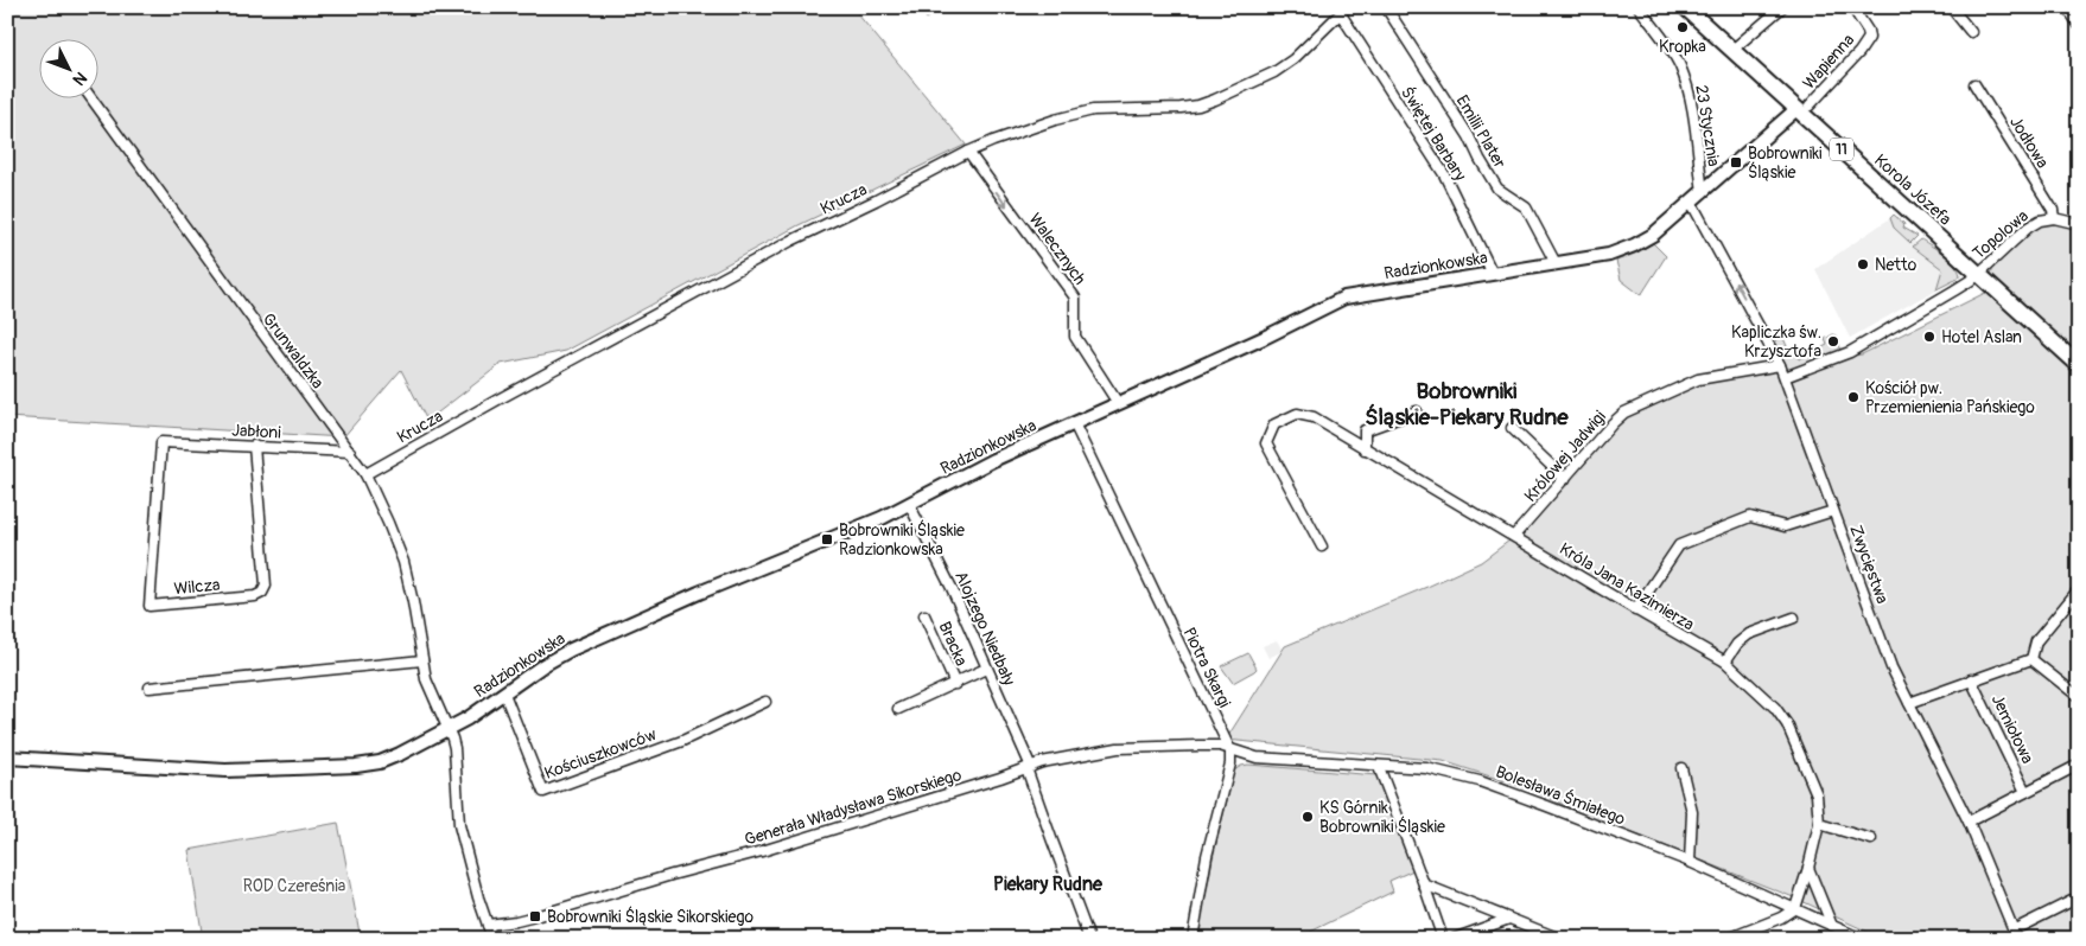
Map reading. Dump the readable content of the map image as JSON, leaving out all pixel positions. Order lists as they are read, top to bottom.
{
  "streets": {
    "highway": ["11", "Korola Józefa"],
    "street": [
      "Wapienna",
      "23 Stycznia",
      "Emilii Plater",
      "Świętej Barbary",
      "Jodłowa",
      "Krucza",
      "Topolowa",
      "Walecznych",
      "Radzionkowska",
      "Grunwaldzka",
      "Jabłoni",
      "Królowej Jadwigi",
      "Zwycięstwa",
      "Wilcza",
      "Króla Jana Kazimierza",
      "Alojzego Niedbały",
      "Bracka",
      "Piotra Skargi",
      "Jemiołowa",
      "Kościuszkowców",
      "Bolesława Śmiałego",
      "Generała Władysława Sikorskiego"
    ]
  },
  "crossings": [
    ["Wapienna", "11"],
    ["Wapienna", "Korola Józefa"],
    ["Wapienna", "Radzionkowska"],
    ["23 Stycznia", "Radzionkowska"],
    ["Emilii Plater", "Radzionkowska"],
    ["Świętej Barbary", "Krucza"],
    ["Świętej Barbary", "Radzionkowska"],
    ["Jodłowa", "Topolowa"],
    ["11", "Korola Józefa"],
    ["11", "Topolowa"],
    ["11", "Radzionkowska"],
    ["Korola Józefa", "Topolowa"],
    ["Korola Józefa", "Radzionkowska"],
    ["Krucza", "Walecznych"],
    ["Krucza", "Grunwaldzka"],
    ["Topolowa", "Zwycięstwa"],
    ["Walecznych", "Radzionkowska"],
    ["Radzionkowska", "Grunwaldzka"],
    ["Radzionkowska", "Zwycięstwa"],
    ["Radzionkowska", "Alojzego Niedbały"],
    ["Radzionkowska", "Piotra Skargi"],
    ["Radzionkowska", "Kościuszkowców"],
    ["Grunwaldzka", "Jabłoni"],
    ["Grunwaldzka", "Generała Władysława Sikorskiego"],
    ["Jabłoni", "Wilcza"],
    ["Królowej Jadwigi", "Zwycięstwa"],
    ["Królowej Jadwigi", "Króla Jana Kazimierza"],
    ["Zwycięstwa", "Jemiołowa"],
    ["Króla Jana Kazimierza", "Bolesława Śmiałego"],
    ["Alojzego Niedbały", "Bracka"],
    ["Alojzego Niedbały", "Generała Władysława Sikorskiego"],
    ["Piotra Skargi", "Bolesława Śmiałego"],
    ["Piotra Skargi", "Generała Władysława Sikorskiego"],
    ["Bolesława Śmiałego", "Generała Władysława Sikorskiego"]
  ],
  "one_way": ["Walecznych"],
  "districts": ["Bobrowniki Śląskie-Piekary Rudne", "Piekary Rudne"],
  "parks": ["ROD Czereśnia"],
  "places": {
    "other": [
      "Kropka",
      "Netto",
      "Hotel Aslan",
      "Kapliczka św. Krzysztofa",
      "Kościół pw. Przemienienia Pańskiego",
      "KS Górnik Bobrowniki Śląskie"
    ],
    "transit": ["Bobrowniki Śląskie", "Bobrowniki Śląskie Radzionkowska", "Bobrowniki Śląskie Sikorskiego"]
  },
  "north": "bottom right"
}
